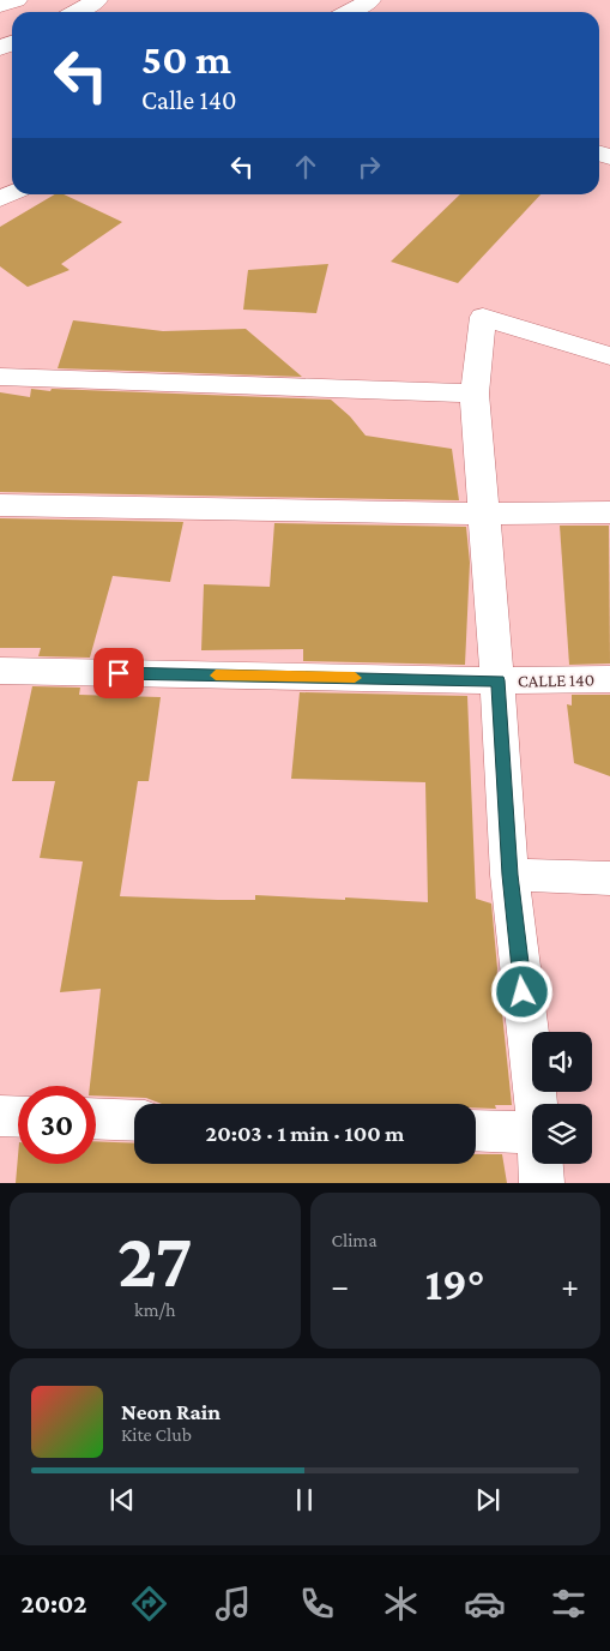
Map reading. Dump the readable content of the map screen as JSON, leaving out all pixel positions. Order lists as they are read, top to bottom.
{
  "streets": {
    "street": ["CALLE 140"]
  },
  "page": {
    "turn": ["50 m", "Calle 140"],
    "limit": "30",
    "trip": "20:03 · 1 min · 100 m",
    "tile": [
      ["27", "km/h"],
      "Clima"
    ],
    "heat": ["−", "19°", "+"],
    "song": ["Neon Rain", "Kite Club"],
    "tabs": "20:02"
  }
}
